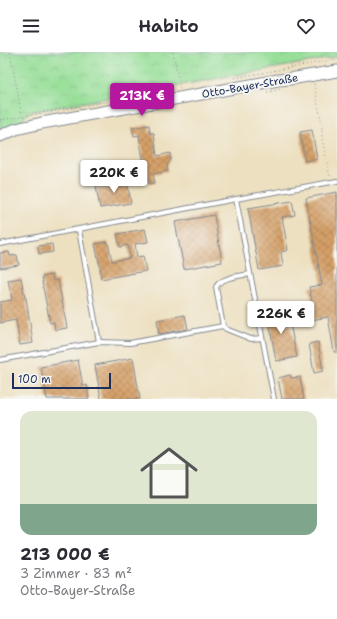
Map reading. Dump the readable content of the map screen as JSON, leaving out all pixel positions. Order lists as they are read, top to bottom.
{
  "streets": {
    "street": ["Otto-Bayer-Straße"]
  },
  "scale_bar": "100 m",
  "page": {
    "header": "Habito",
    "price": ["213K €", "220K €", "226K €"],
    "scale": "100 m",
    "list": [
      {
        "name": "213 000 €",
        "note": "3 Zimmer · 83 m² · Otto-Bayer-Straße"
      }
    ]
  }
}
